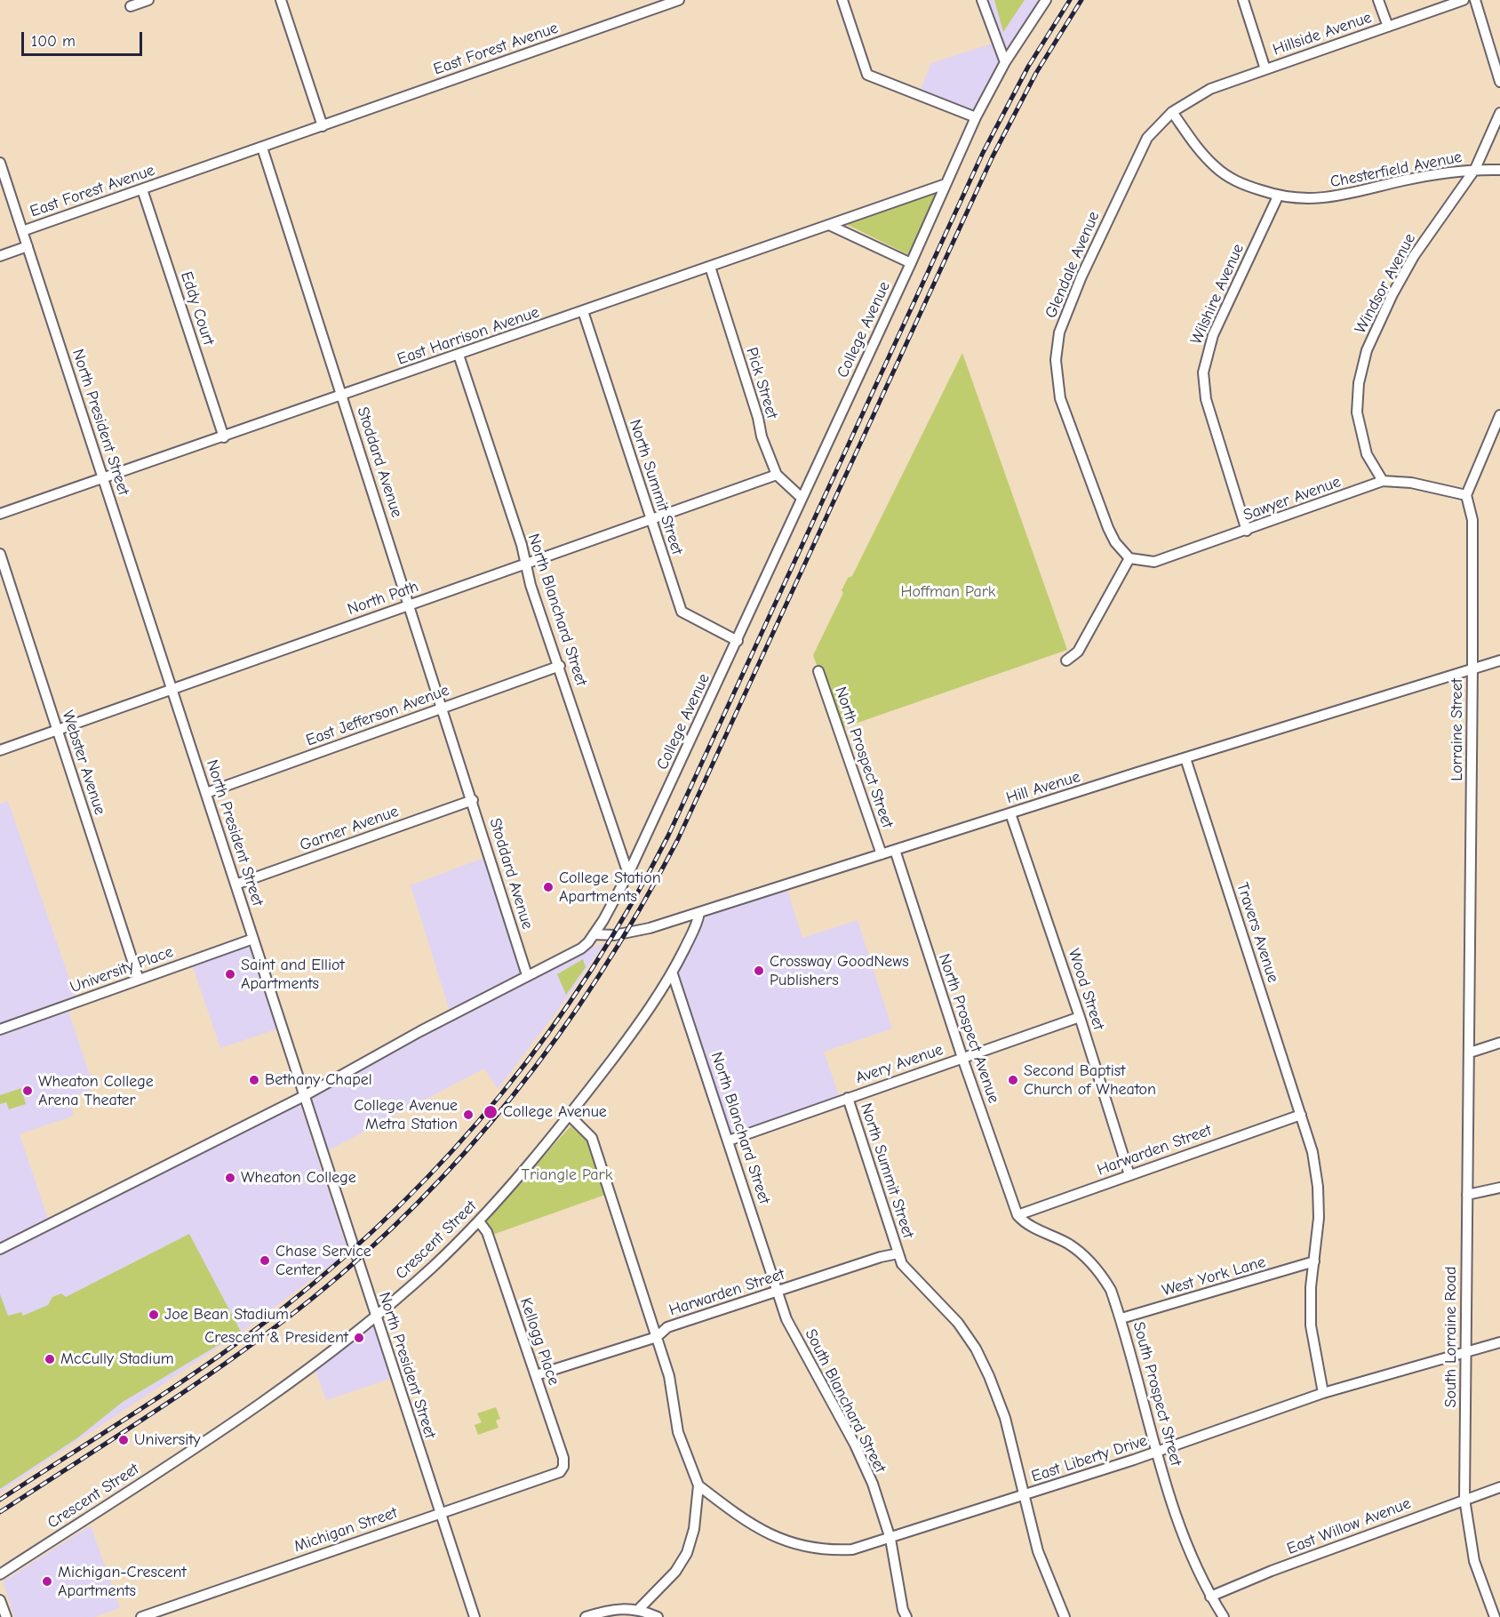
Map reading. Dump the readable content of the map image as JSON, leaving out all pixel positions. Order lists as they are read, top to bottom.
{
  "streets": {
    "street": [
      "Hillside Avenue",
      "East Forest Avenue",
      "Chesterfield Avenue",
      "Glendale Avenue",
      "Windsor Avenue",
      "Wilshire Avenue",
      "Eddy Court",
      "College Avenue",
      "East Harrison Avenue",
      "Pick Street",
      "North President Street",
      "Stoddard Avenue",
      "North Summit Street",
      "Sawyer Avenue",
      "North Path",
      "North Blanchard Street",
      "East Jefferson Avenue",
      "Lorraine Street",
      "North Prospect Street",
      "Webster Avenue",
      "Hill Avenue",
      "Garner Avenue",
      "Travers Avenue",
      "University Place",
      "Wood Street",
      "North Prospect Avenue",
      "Avery Avenue",
      "Harwarden Street",
      "Crescent Street",
      "West York Lane",
      "South Lorraine Road",
      "Kellogg Place",
      "South Prospect Street",
      "South Blanchard Street",
      "East Liberty Drive",
      "East Willow Avenue",
      "Michigan Street"
    ]
  },
  "crossings": [
    ["Hillside Avenue", "Glendale Avenue"],
    ["East Forest Avenue", "Eddy Court"],
    ["East Forest Avenue", "North President Street"],
    ["East Forest Avenue", "Stoddard Avenue"],
    ["Chesterfield Avenue", "Glendale Avenue"],
    ["Chesterfield Avenue", "Windsor Avenue"],
    ["Chesterfield Avenue", "Wilshire Avenue"],
    ["Glendale Avenue", "Sawyer Avenue"],
    ["Windsor Avenue", "Sawyer Avenue"],
    ["Wilshire Avenue", "Sawyer Avenue"],
    ["Eddy Court", "East Harrison Avenue"],
    ["College Avenue", "East Harrison Avenue"],
    ["College Avenue", "Pick Street"],
    ["College Avenue", "North President Street"],
    ["College Avenue", "Stoddard Avenue"],
    ["College Avenue", "North Summit Street"],
    ["College Avenue", "North Blanchard Street"],
    ["College Avenue", "Hill Avenue"],
    ["East Harrison Avenue", "Pick Street"],
    ["East Harrison Avenue", "North President Street"],
    ["East Harrison Avenue", "Stoddard Avenue"],
    ["East Harrison Avenue", "North Summit Street"],
    ["East Harrison Avenue", "North Blanchard Street"],
    ["Pick Street", "North Path"],
    ["North President Street", "North Path"],
    ["North President Street", "East Jefferson Avenue"],
    ["North President Street", "Garner Avenue"],
    ["North President Street", "University Place"],
    ["North President Street", "Crescent Street"],
    ["North President Street", "Michigan Street"],
    ["Stoddard Avenue", "North Path"],
    ["Stoddard Avenue", "East Jefferson Avenue"],
    ["Stoddard Avenue", "Garner Avenue"],
    ["North Summit Street", "North Path"],
    ["North Summit Street", "Avery Avenue"],
    ["North Summit Street", "Harwarden Street"],
    ["North Summit Street", "East Liberty Drive"],
    ["Sawyer Avenue", "Lorraine Street"],
    ["North Path", "North Blanchard Street"],
    ["North Path", "Webster Avenue"],
    ["North Blanchard Street", "East Jefferson Avenue"],
    ["North Blanchard Street", "Avery Avenue"],
    ["North Blanchard Street", "Harwarden Street"],
    ["North Blanchard Street", "Crescent Street"],
    ["North Blanchard Street", "South Blanchard Street"],
    ["Lorraine Street", "Hill Avenue"],
    ["Lorraine Street", "South Lorraine Road"],
    ["North Prospect Street", "Hill Avenue"],
    ["Webster Avenue", "University Place"],
    ["Hill Avenue", "Travers Avenue"],
    ["Hill Avenue", "Wood Street"],
    ["Hill Avenue", "North Prospect Avenue"],
    ["Hill Avenue", "Crescent Street"],
    ["Travers Avenue", "Harwarden Street"],
    ["Travers Avenue", "West York Lane"],
    ["Travers Avenue", "East Liberty Drive"],
    ["Wood Street", "Avery Avenue"],
    ["Wood Street", "Harwarden Street"],
    ["North Prospect Avenue", "Avery Avenue"],
    ["North Prospect Avenue", "Harwarden Street"],
    ["North Prospect Avenue", "South Prospect Street"],
    ["Harwarden Street", "Kellogg Place"],
    ["Harwarden Street", "South Prospect Street"],
    ["Harwarden Street", "South Blanchard Street"],
    ["Crescent Street", "Kellogg Place"],
    ["West York Lane", "South Prospect Street"],
    ["South Lorraine Road", "East Liberty Drive"],
    ["South Lorraine Road", "East Willow Avenue"],
    ["Kellogg Place", "Michigan Street"],
    ["South Prospect Street", "East Liberty Drive"],
    ["South Prospect Street", "East Willow Avenue"],
    ["South Blanchard Street", "East Liberty Drive"]
  ],
  "parks": ["Hoffman Park", "Triangle Park"],
  "places": [
    "College Station Apartments",
    "Crossway GoodNews Publishers",
    "Saint and Elliot Apartments",
    "Bethany Chapel",
    "Second Baptist Church of Wheaton",
    "Wheaton College Arena Theater",
    "College Avenue",
    "College Avenue Metra Station",
    "Wheaton College",
    "Chase Service Center",
    "Joe Bean Stadium",
    "Crescent & President",
    "McCully Stadium",
    "University",
    "Michigan-Crescent Apartments"
  ],
  "scale_bar": "100 m"
}
